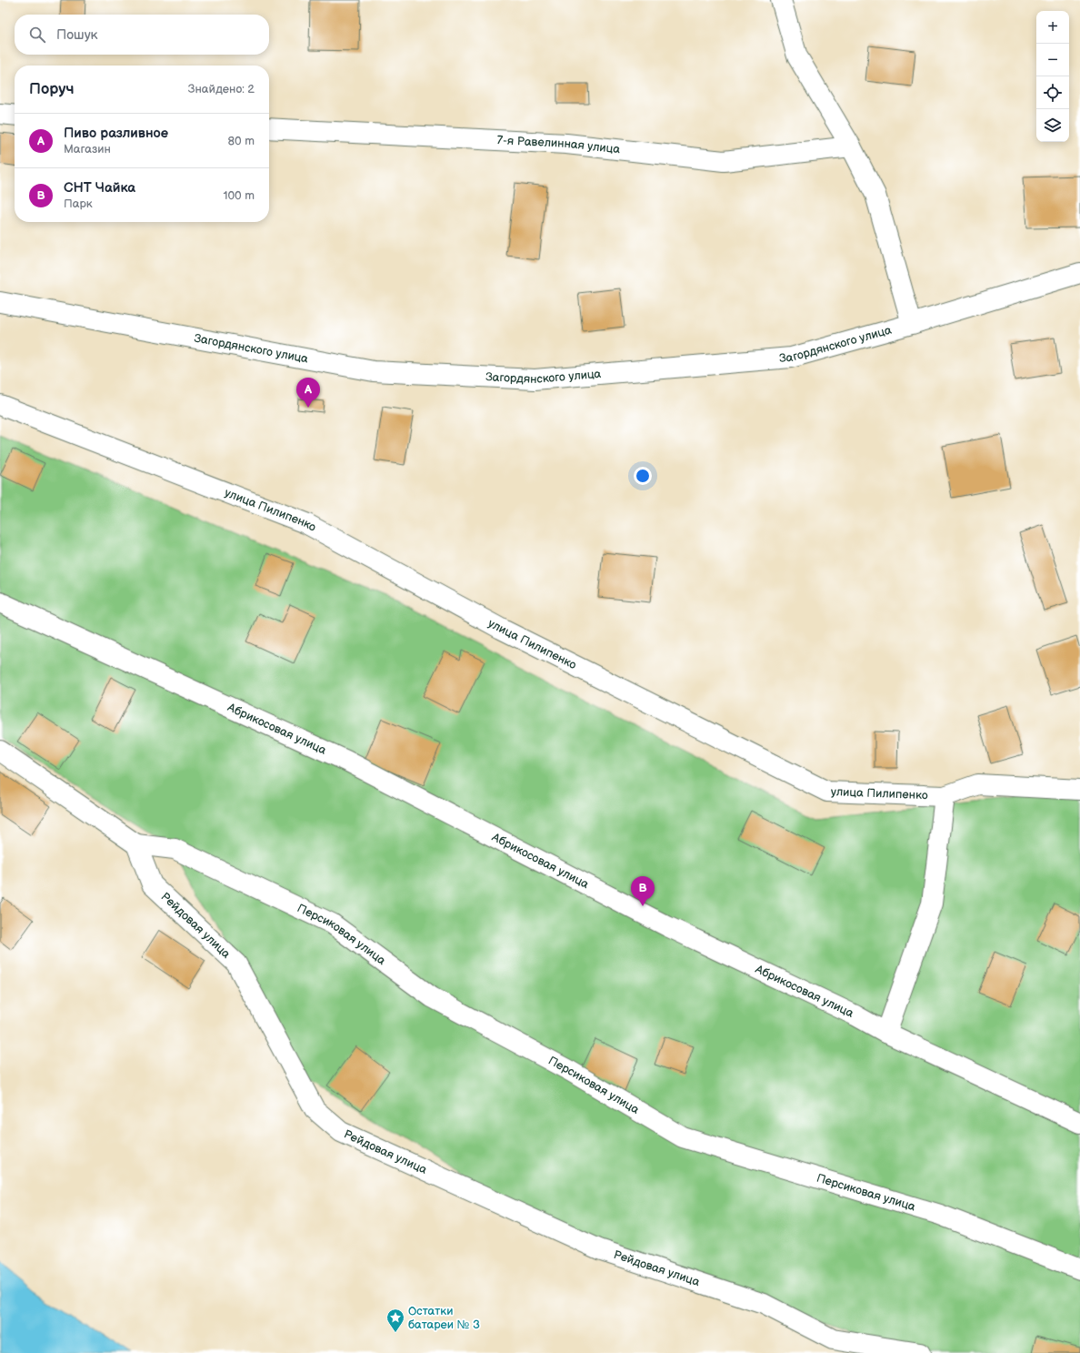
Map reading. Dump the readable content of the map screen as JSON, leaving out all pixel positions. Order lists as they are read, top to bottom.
{
  "streets": {
    "street": [
      "7-я Равелинная улица",
      "Загордянского улица",
      "улица Пилипенко",
      "Абрикосовая улица",
      "Рейдовая улица",
      "Персиковая улица"
    ]
  },
  "crossings": [
    ["Рейдовая улица", "Персиковая улица"]
  ],
  "places": {
    "place": ["Остатки батареи № 3"]
  },
  "page": {
    "map_buttons": ["+", "−"],
    "search": "Пошук",
    "heading": ["Поруч", "Знайдено: 2"],
    "list": [
      {
        "mark": "A",
        "name": "Пиво разливное",
        "note": "Магазин",
        "value": "80 m"
      },
      {
        "mark": "B",
        "name": "СНТ Чайка",
        "note": "Парк",
        "value": "100 m"
      }
    ],
    "pins": ["A", "B"]
  }
}
